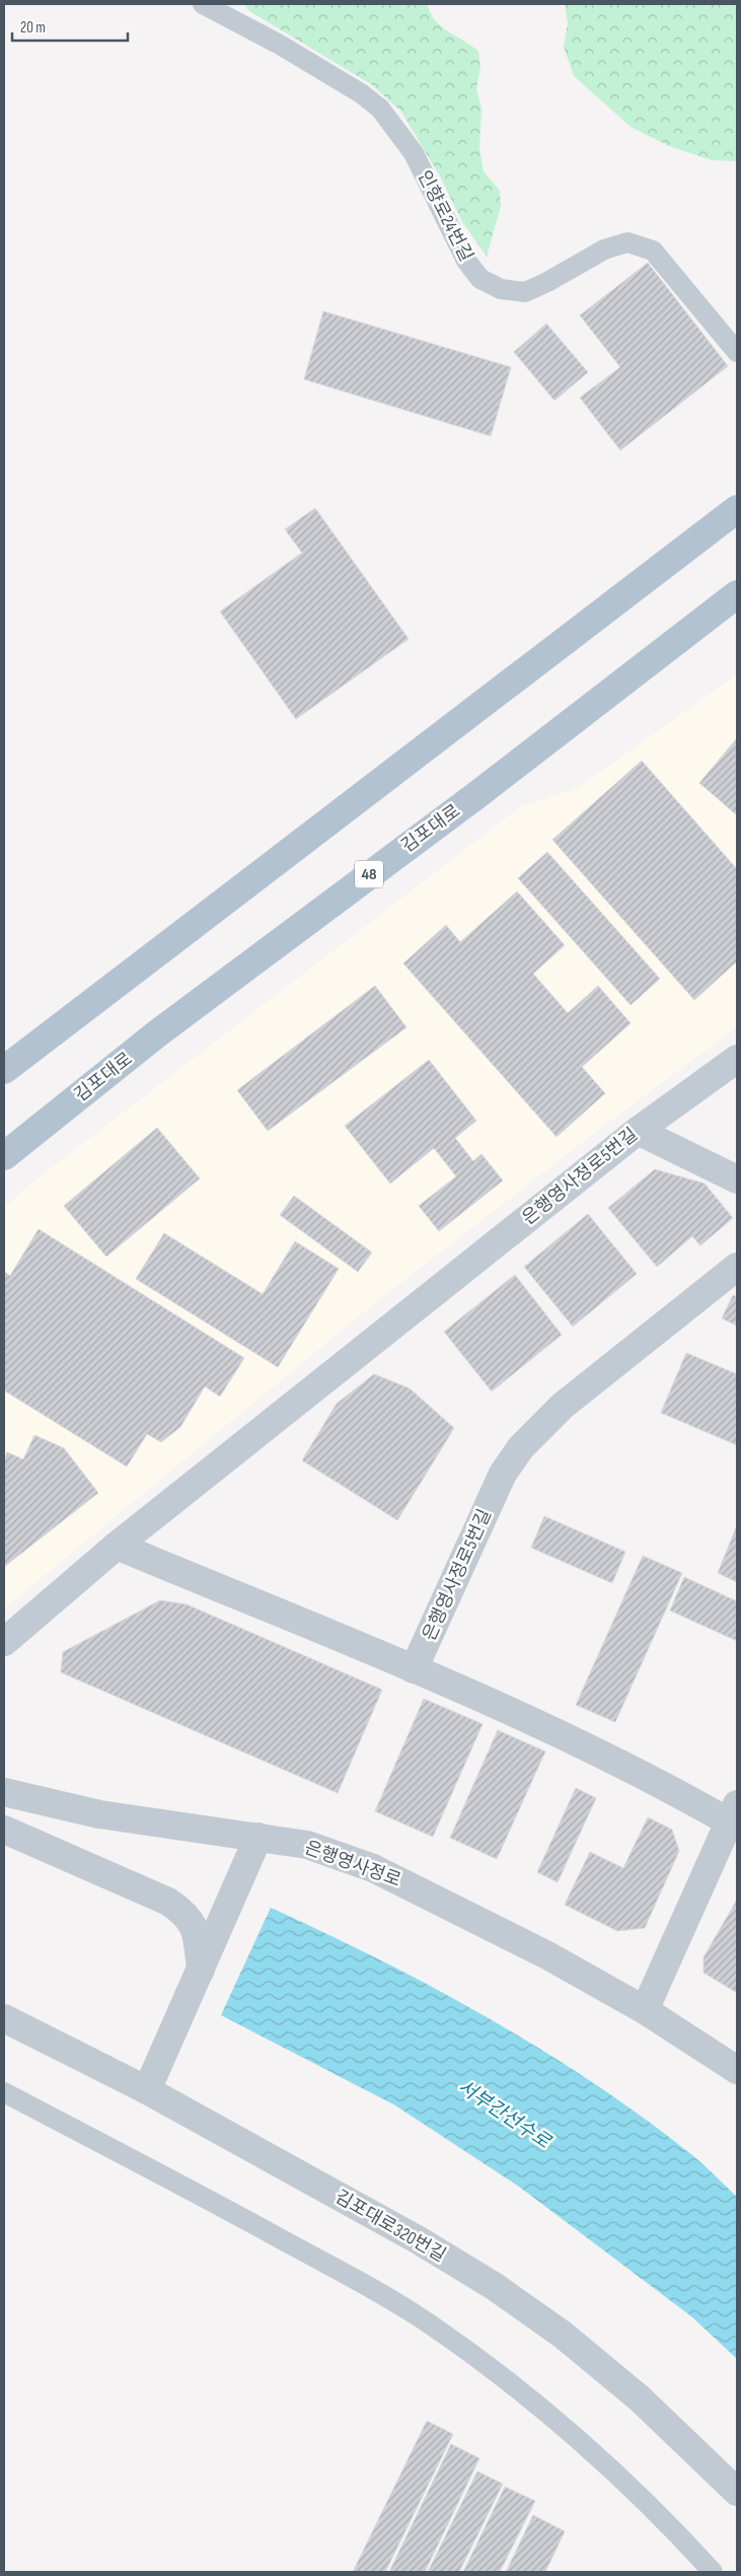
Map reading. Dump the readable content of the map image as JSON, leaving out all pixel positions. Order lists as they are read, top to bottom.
{
  "streets": {
    "main road": ["김포대로", "48"],
    "street": ["은행영사정로5번길", "은행영사정로", "김포대로320번길"],
    "lane": ["인향로24번길"]
  },
  "water": ["서부간선수로"],
  "scale_bar": "20 m"
}
